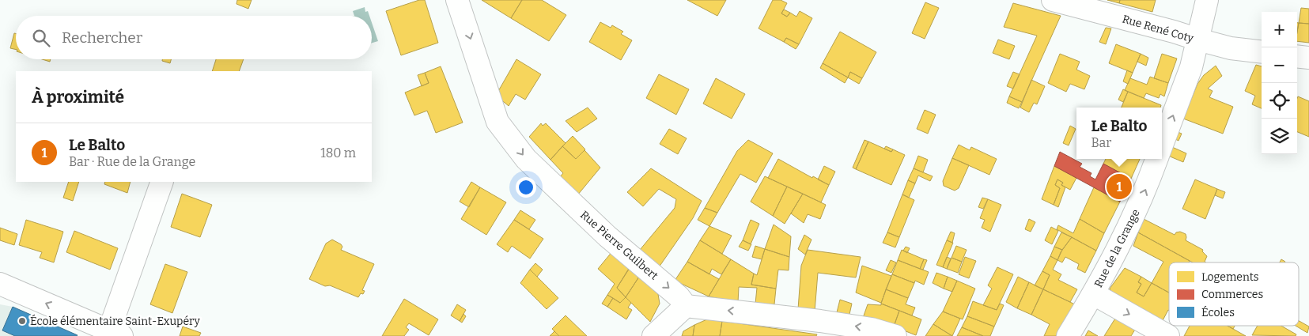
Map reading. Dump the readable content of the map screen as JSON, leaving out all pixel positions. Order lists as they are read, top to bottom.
{
  "streets": {
    "street": ["Rue René Coty", "Rue Pierre Guilbert", "Rue de la Grange"]
  },
  "crossings": [
    ["Rue René Coty", "Rue de la Grange"]
  ],
  "one_way": ["Rue Pierre Guilbert", "Rue de la Grange"],
  "places": ["École élémentaire Saint-Exupéry"],
  "legend": ["Logements", "Commerces", "Écoles"],
  "page": {
    "map_buttons": ["+", "−"],
    "search": "Rechercher",
    "heading": "À proximité",
    "popup": ["Le Balto", "Bar"],
    "list": [
      {
        "mark": "1",
        "name": "Le Balto",
        "note": "Bar · Rue de la Grange",
        "value": "180 m"
      }
    ],
    "pins": "1"
  }
}
